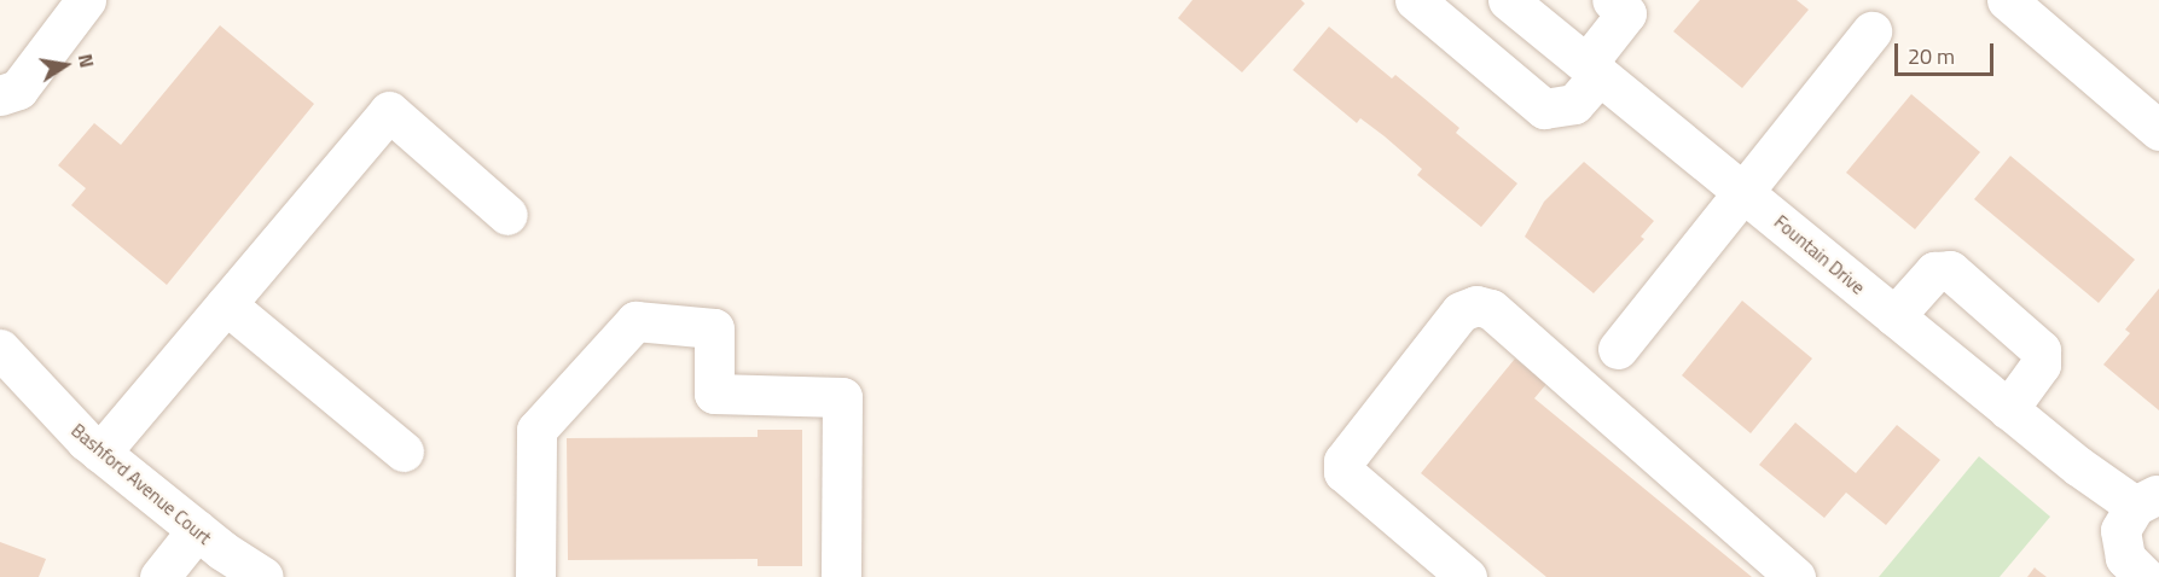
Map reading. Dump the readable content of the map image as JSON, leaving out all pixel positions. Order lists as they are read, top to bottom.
{
  "streets": {
    "street": ["Fountain Drive", "Bashford Avenue Court"]
  },
  "scale_bar": "20 m",
  "north": "right"
}
